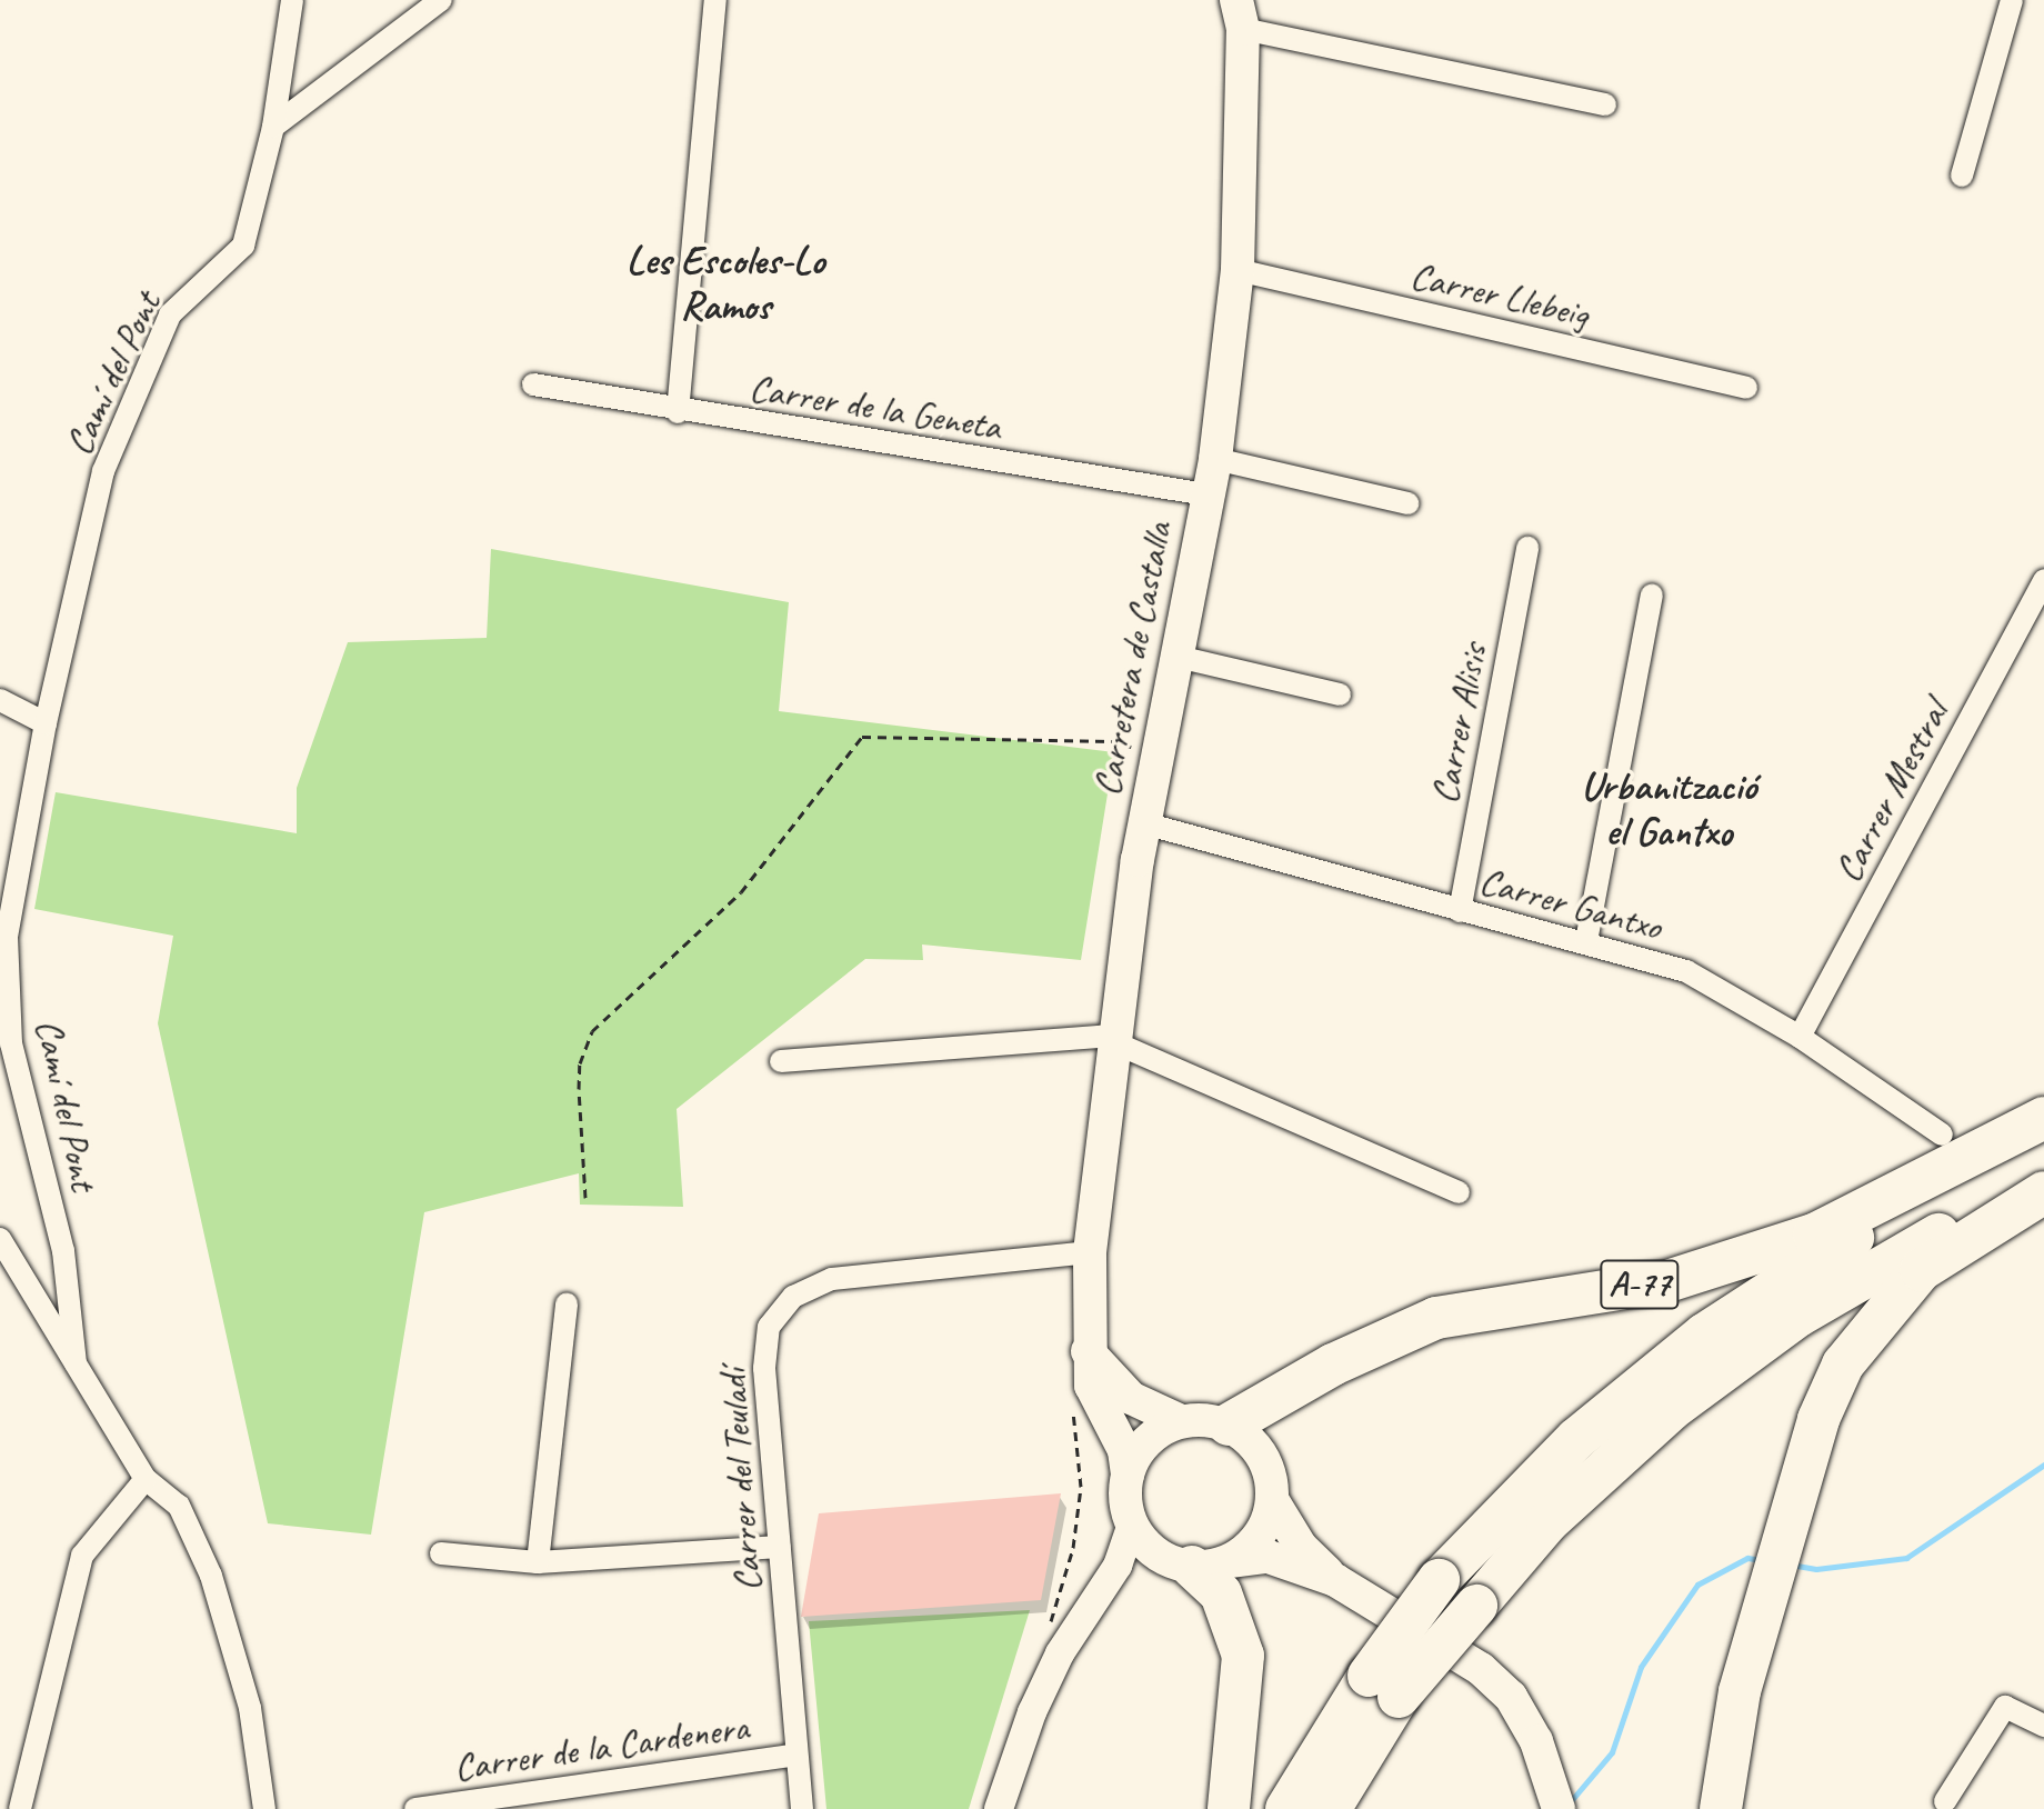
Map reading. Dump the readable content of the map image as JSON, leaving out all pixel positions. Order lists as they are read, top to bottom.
{
  "streets": {
    "highway": ["A-77"],
    "main road": ["Carretera de Castalla"],
    "street": [
      "Carrer Llebeig",
      "Camí del Pont",
      "Carrer de la Geneta",
      "Carrer Alisis",
      "Carrer Mestral",
      "Carrer Gantxo",
      "Carrer del Teuladí",
      "Carrer de la Cardenera"
    ]
  },
  "crossings": [
    ["Carrer Llebeig", "Carretera de Castalla"],
    ["Carrer de la Geneta", "Carretera de Castalla"],
    ["Carretera de Castalla", "Carrer Gantxo"],
    ["Carretera de Castalla", "A-77"],
    ["Carretera de Castalla", "Carrer del Teuladí"],
    ["Carrer Alisis", "Carrer Gantxo"],
    ["Carrer Mestral", "Carrer Gantxo"],
    ["Carrer del Teuladí", "Carrer de la Cardenera"]
  ],
  "districts": ["Les Escoles-Lo Ramos", "Urbanització el Gantxo"]
}
